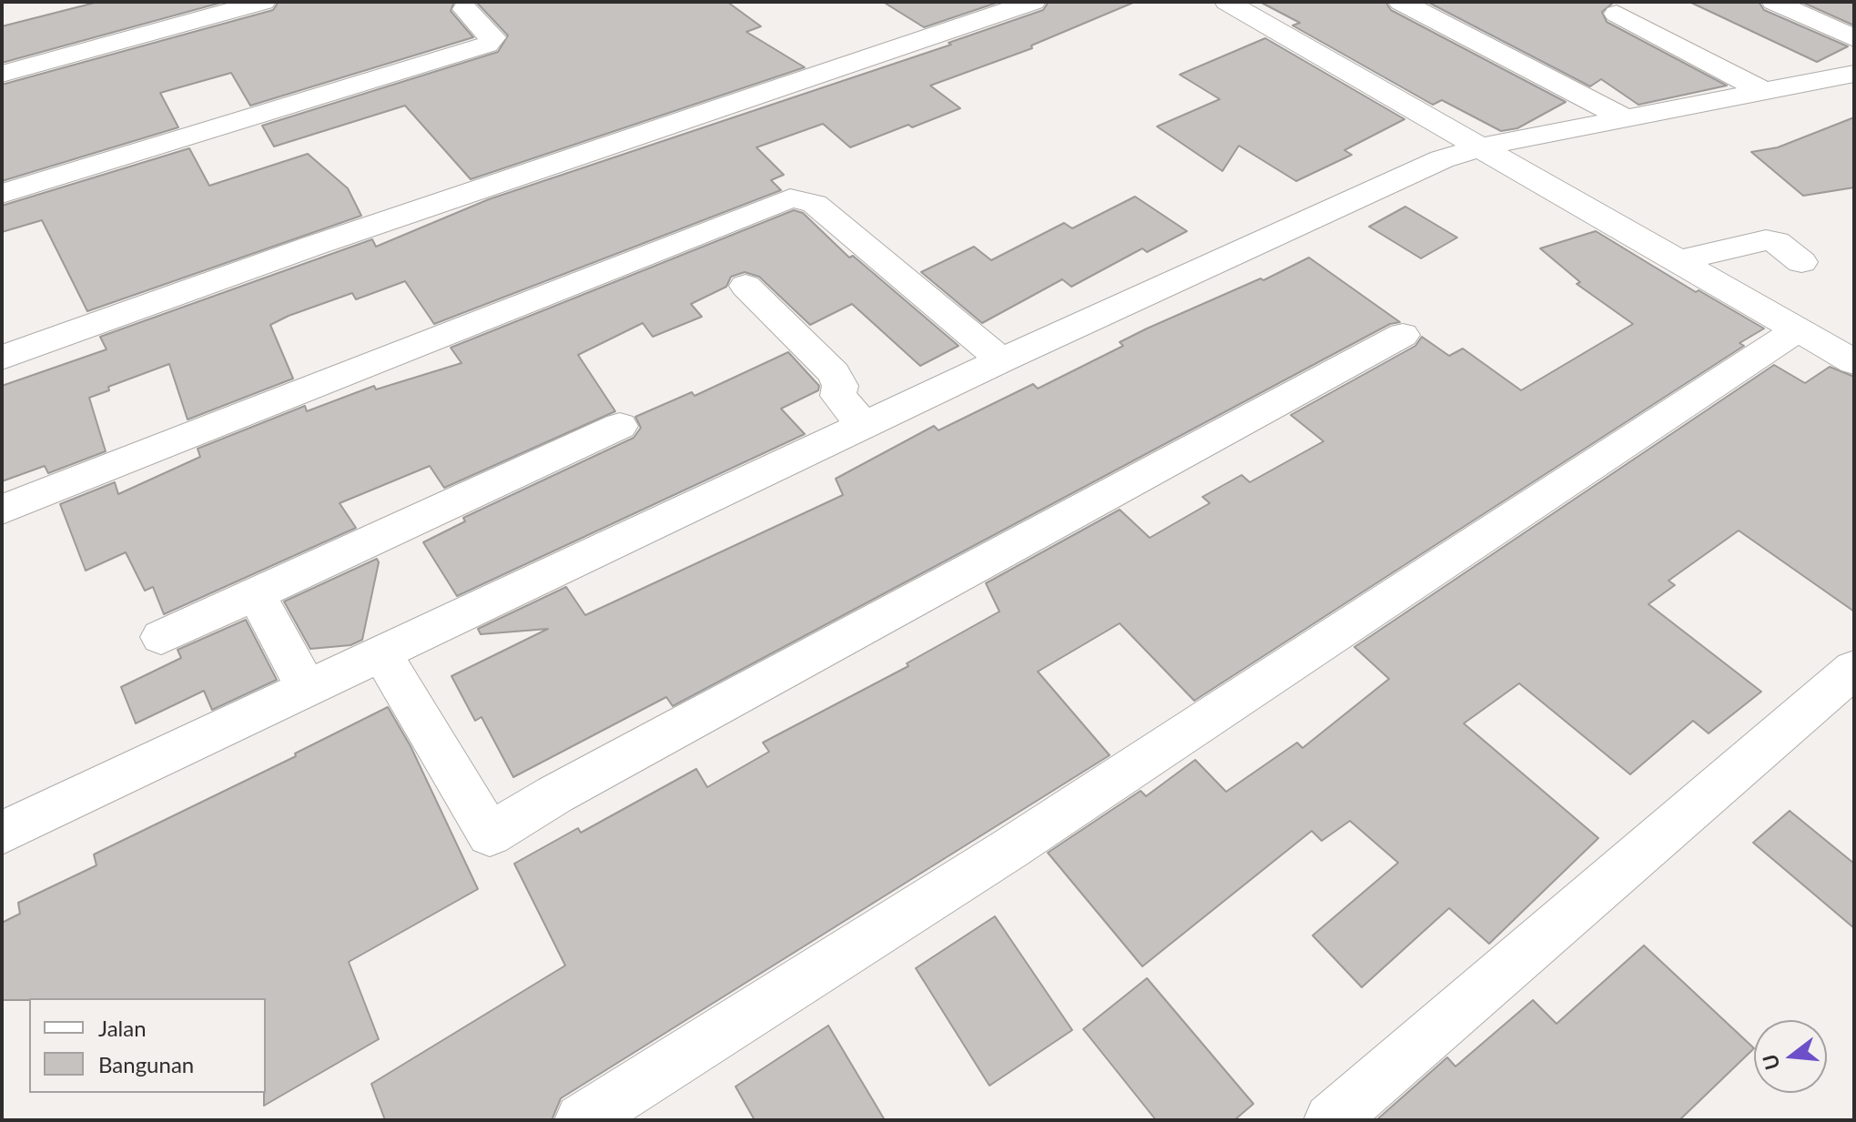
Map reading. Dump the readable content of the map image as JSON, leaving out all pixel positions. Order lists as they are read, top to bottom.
{
  "legend": ["Jalan", "Bangunan"],
  "north": "left"
}
